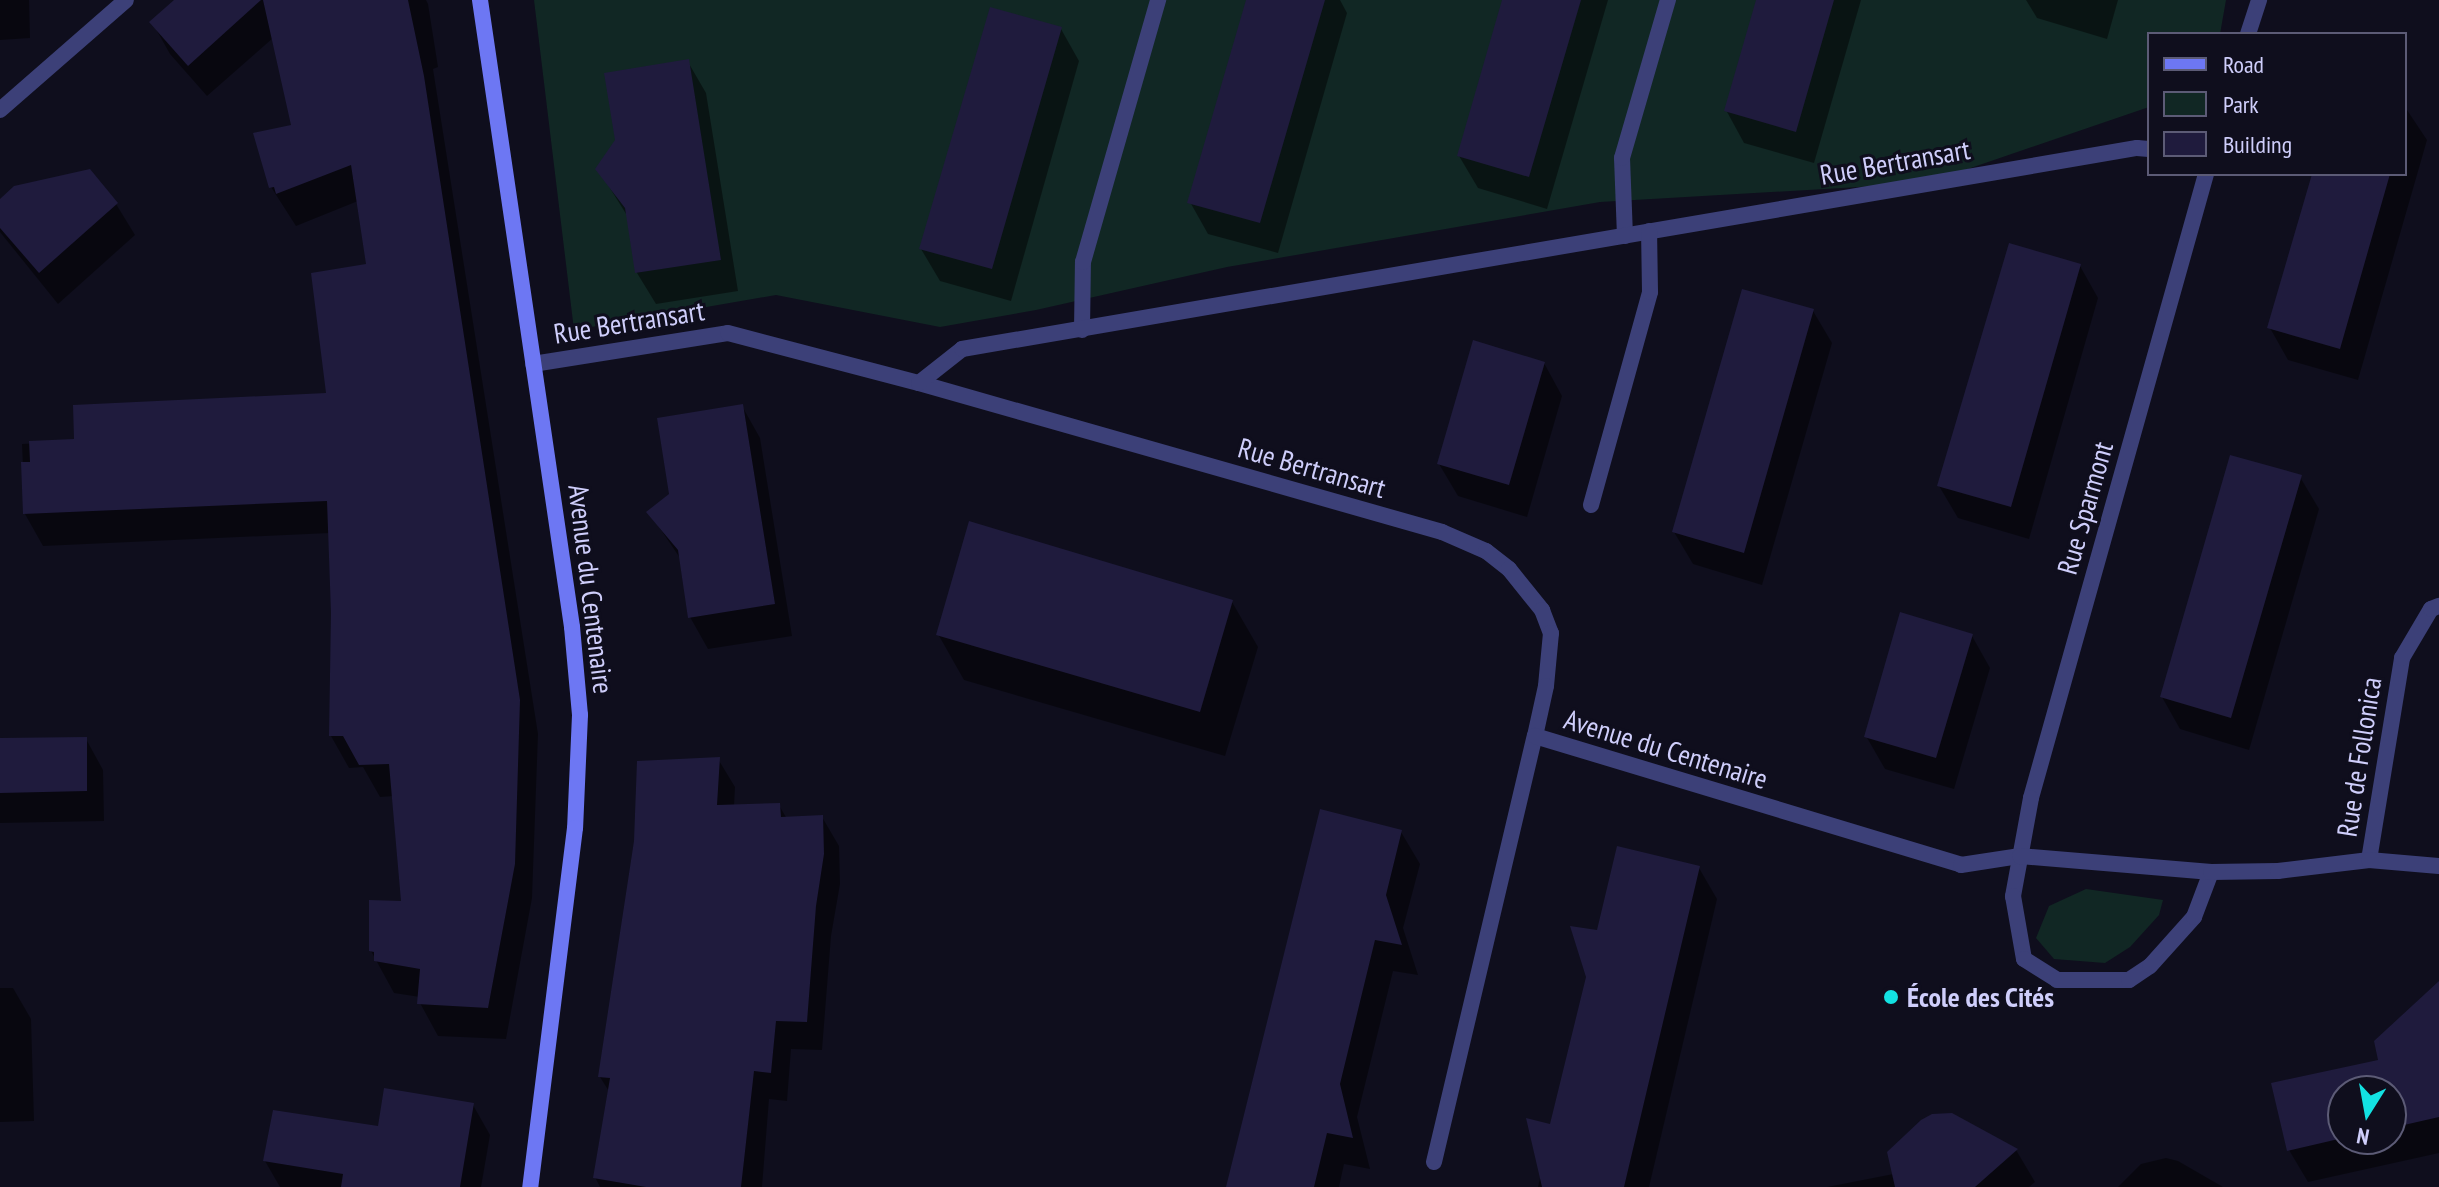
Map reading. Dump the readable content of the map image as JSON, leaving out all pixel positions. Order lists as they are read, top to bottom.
{
  "streets": {
    "main road": ["Avenue du Centenaire"],
    "street": ["Rue Bertransart", "Rue Sparmont", "Rue de Follonica"]
  },
  "crossings": [
    ["Rue Bertransart", "Avenue du Centenaire"],
    ["Rue Sparmont", "Avenue du Centenaire"],
    ["Avenue du Centenaire", "Rue de Follonica"]
  ],
  "places": ["École des Cités"],
  "legend": ["Road", "Park", "Building"],
  "north": "bottom"
}
